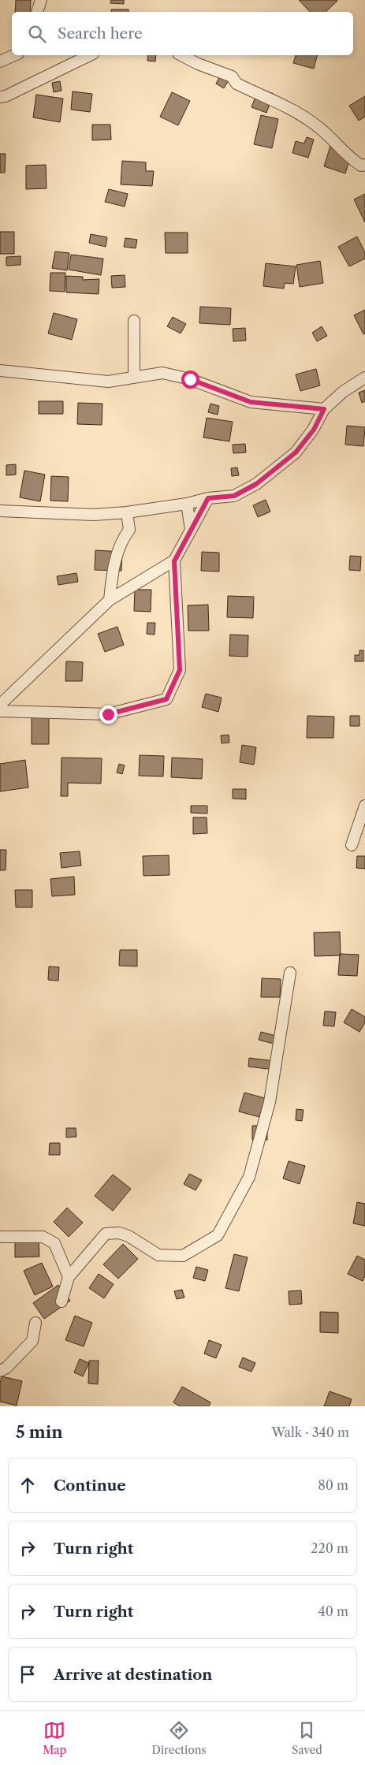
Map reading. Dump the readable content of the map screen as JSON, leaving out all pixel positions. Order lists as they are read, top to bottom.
{
  "page": {
    "search": "Search here",
    "heading": ["5 min", "Walk · 340 m"],
    "list": [
      ["Continue", "80 m"],
      ["Turn right", "220 m"],
      ["Turn right", "40 m"],
      "Arrive at destination"
    ],
    "nav": ["Map", "Directions", "Saved"]
  }
}
